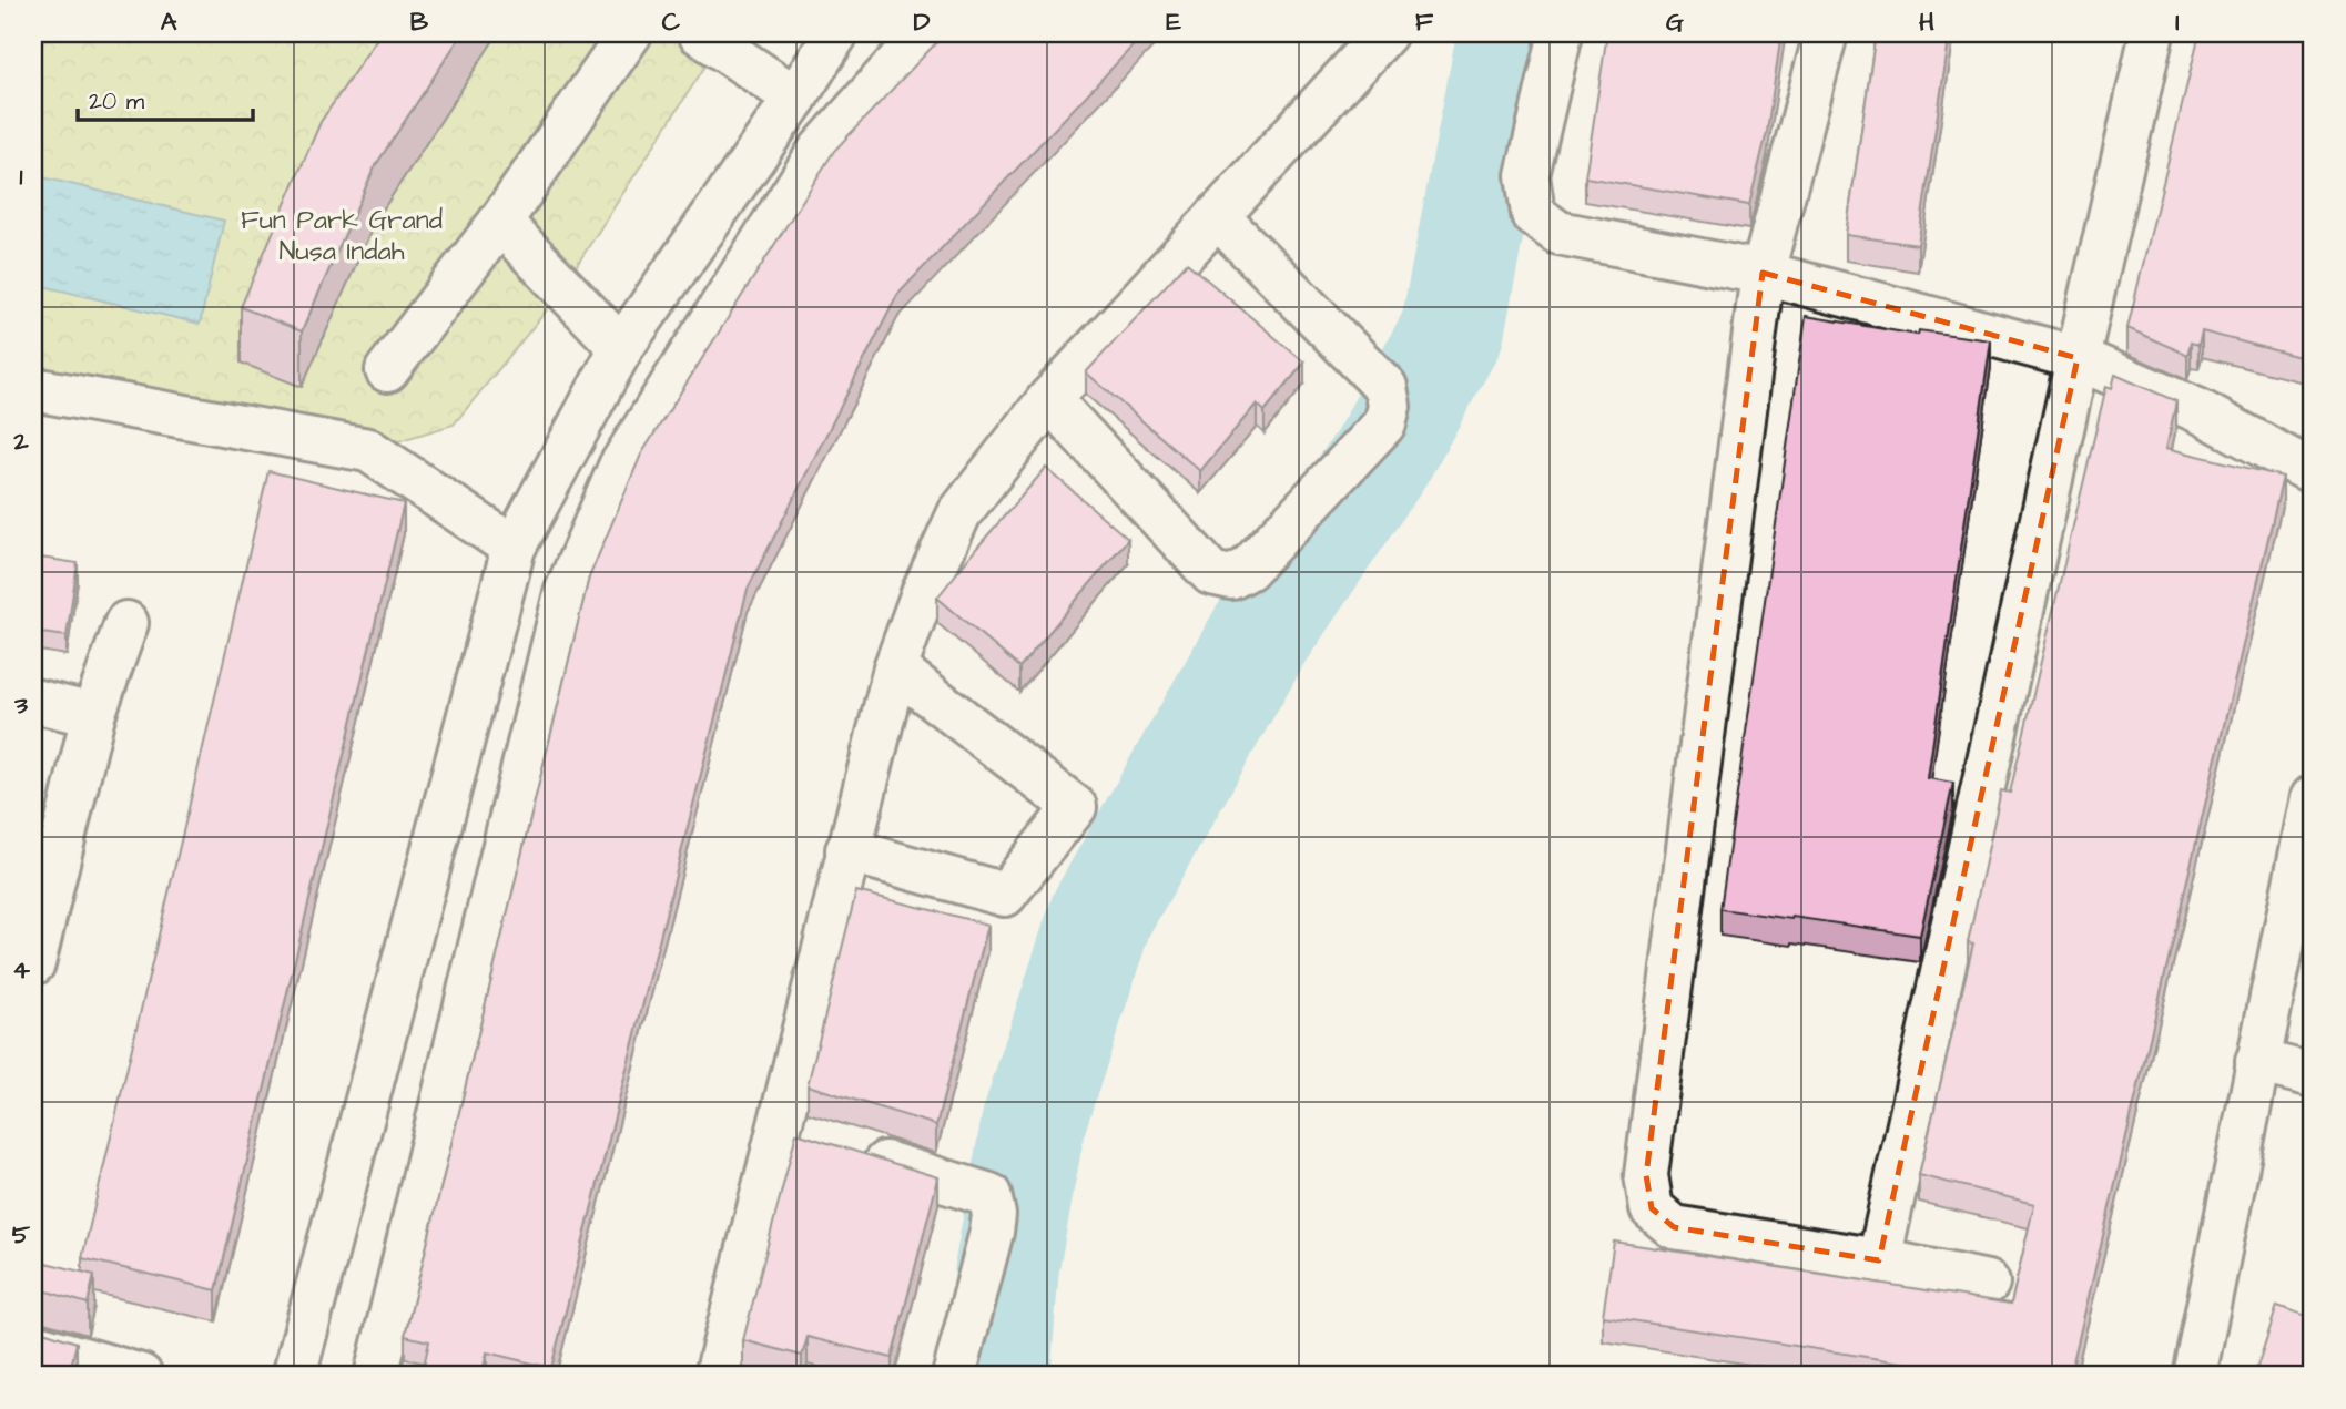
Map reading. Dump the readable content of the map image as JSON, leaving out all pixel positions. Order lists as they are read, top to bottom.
{
  "parks": ["Fun Park Grand Nusa Indah"],
  "scale_bar": "20 m",
  "grid": {
    "columns": [
      "A",
      "B",
      "C",
      "D",
      "E",
      "F",
      "G",
      "H",
      "I"
    ],
    "rows": [
      "1",
      "2",
      "3",
      "4",
      "5"
    ]
  }
}
